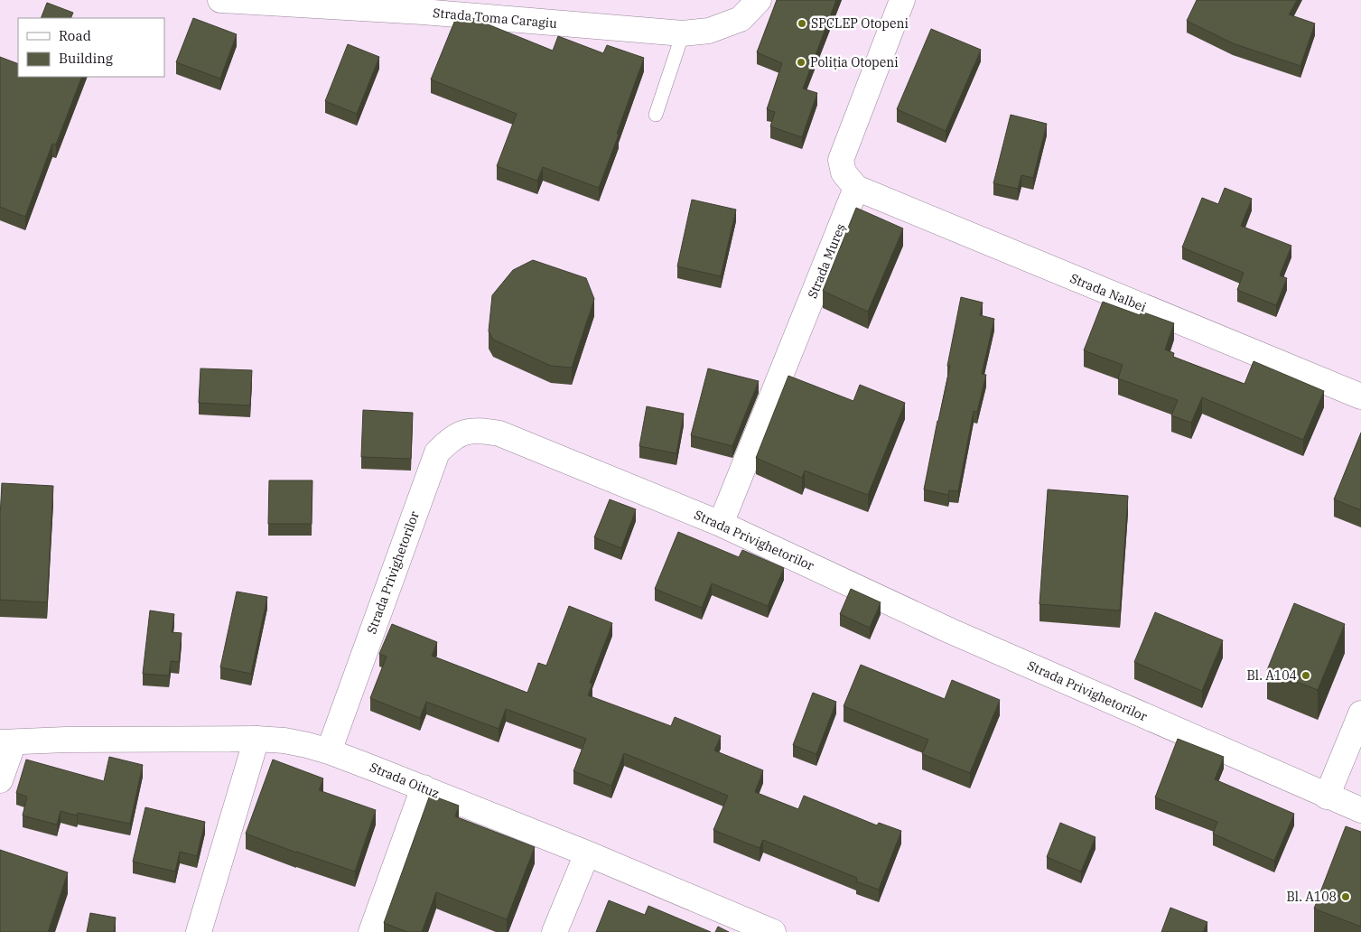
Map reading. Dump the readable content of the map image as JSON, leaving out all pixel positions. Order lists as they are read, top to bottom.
{
  "streets": {
    "street": [
      "Strada Toma Caragiu",
      "Strada Mureș",
      "Strada Nalbei",
      "Strada Privighetorilor",
      "Strada Oituz"
    ]
  },
  "crossings": [
    ["Strada Mureș", "Strada Nalbei"],
    ["Strada Mureș", "Strada Privighetorilor"],
    ["Strada Privighetorilor", "Strada Oituz"]
  ],
  "places": [
    "SPCLEP Otopeni",
    "Poliția Otopeni",
    "Bl. A104",
    "Bl. A108"
  ],
  "legend": ["Road", "Building"]
}
